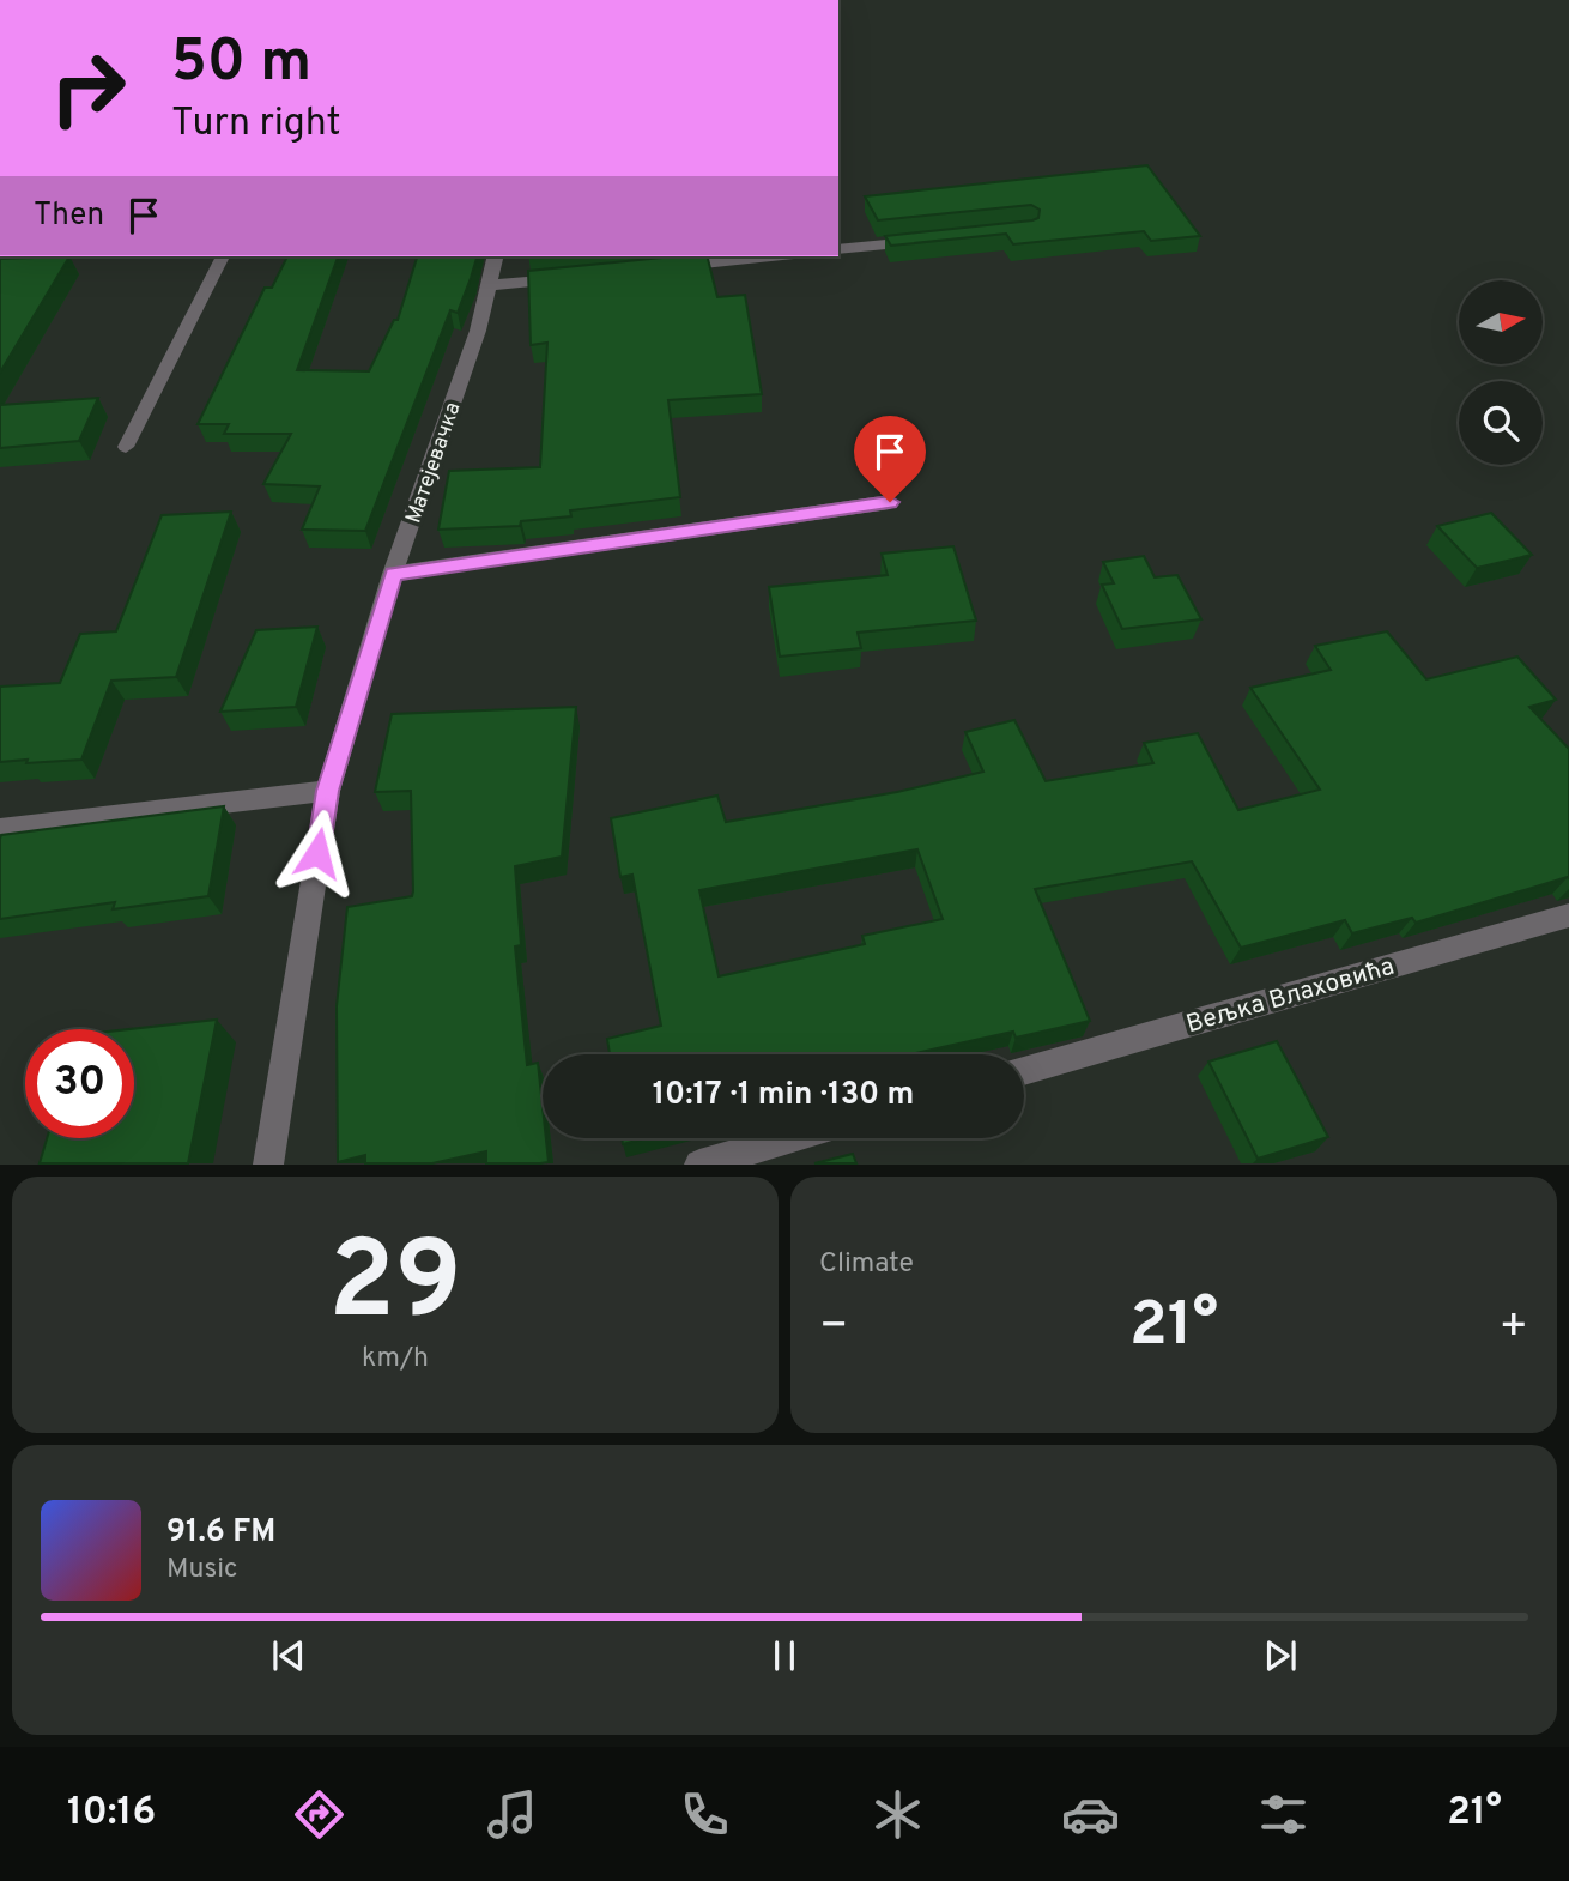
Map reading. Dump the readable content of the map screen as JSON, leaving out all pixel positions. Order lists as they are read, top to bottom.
{
  "streets": {
    "street": ["Матејевачка", "Вељка Влаховића"]
  },
  "north": "right",
  "page": {
    "turn": ["50 m", "Turn right"],
    "then": "Then",
    "limit": "30",
    "trip": "10:17 · 1 min · 130 m",
    "tile": [
      ["29", "km/h"],
      "Climate"
    ],
    "heat": ["−", "21°", "+"],
    "song": ["91.6 FM", "Music"],
    "tabs": ["10:16", "21°"]
  }
}
